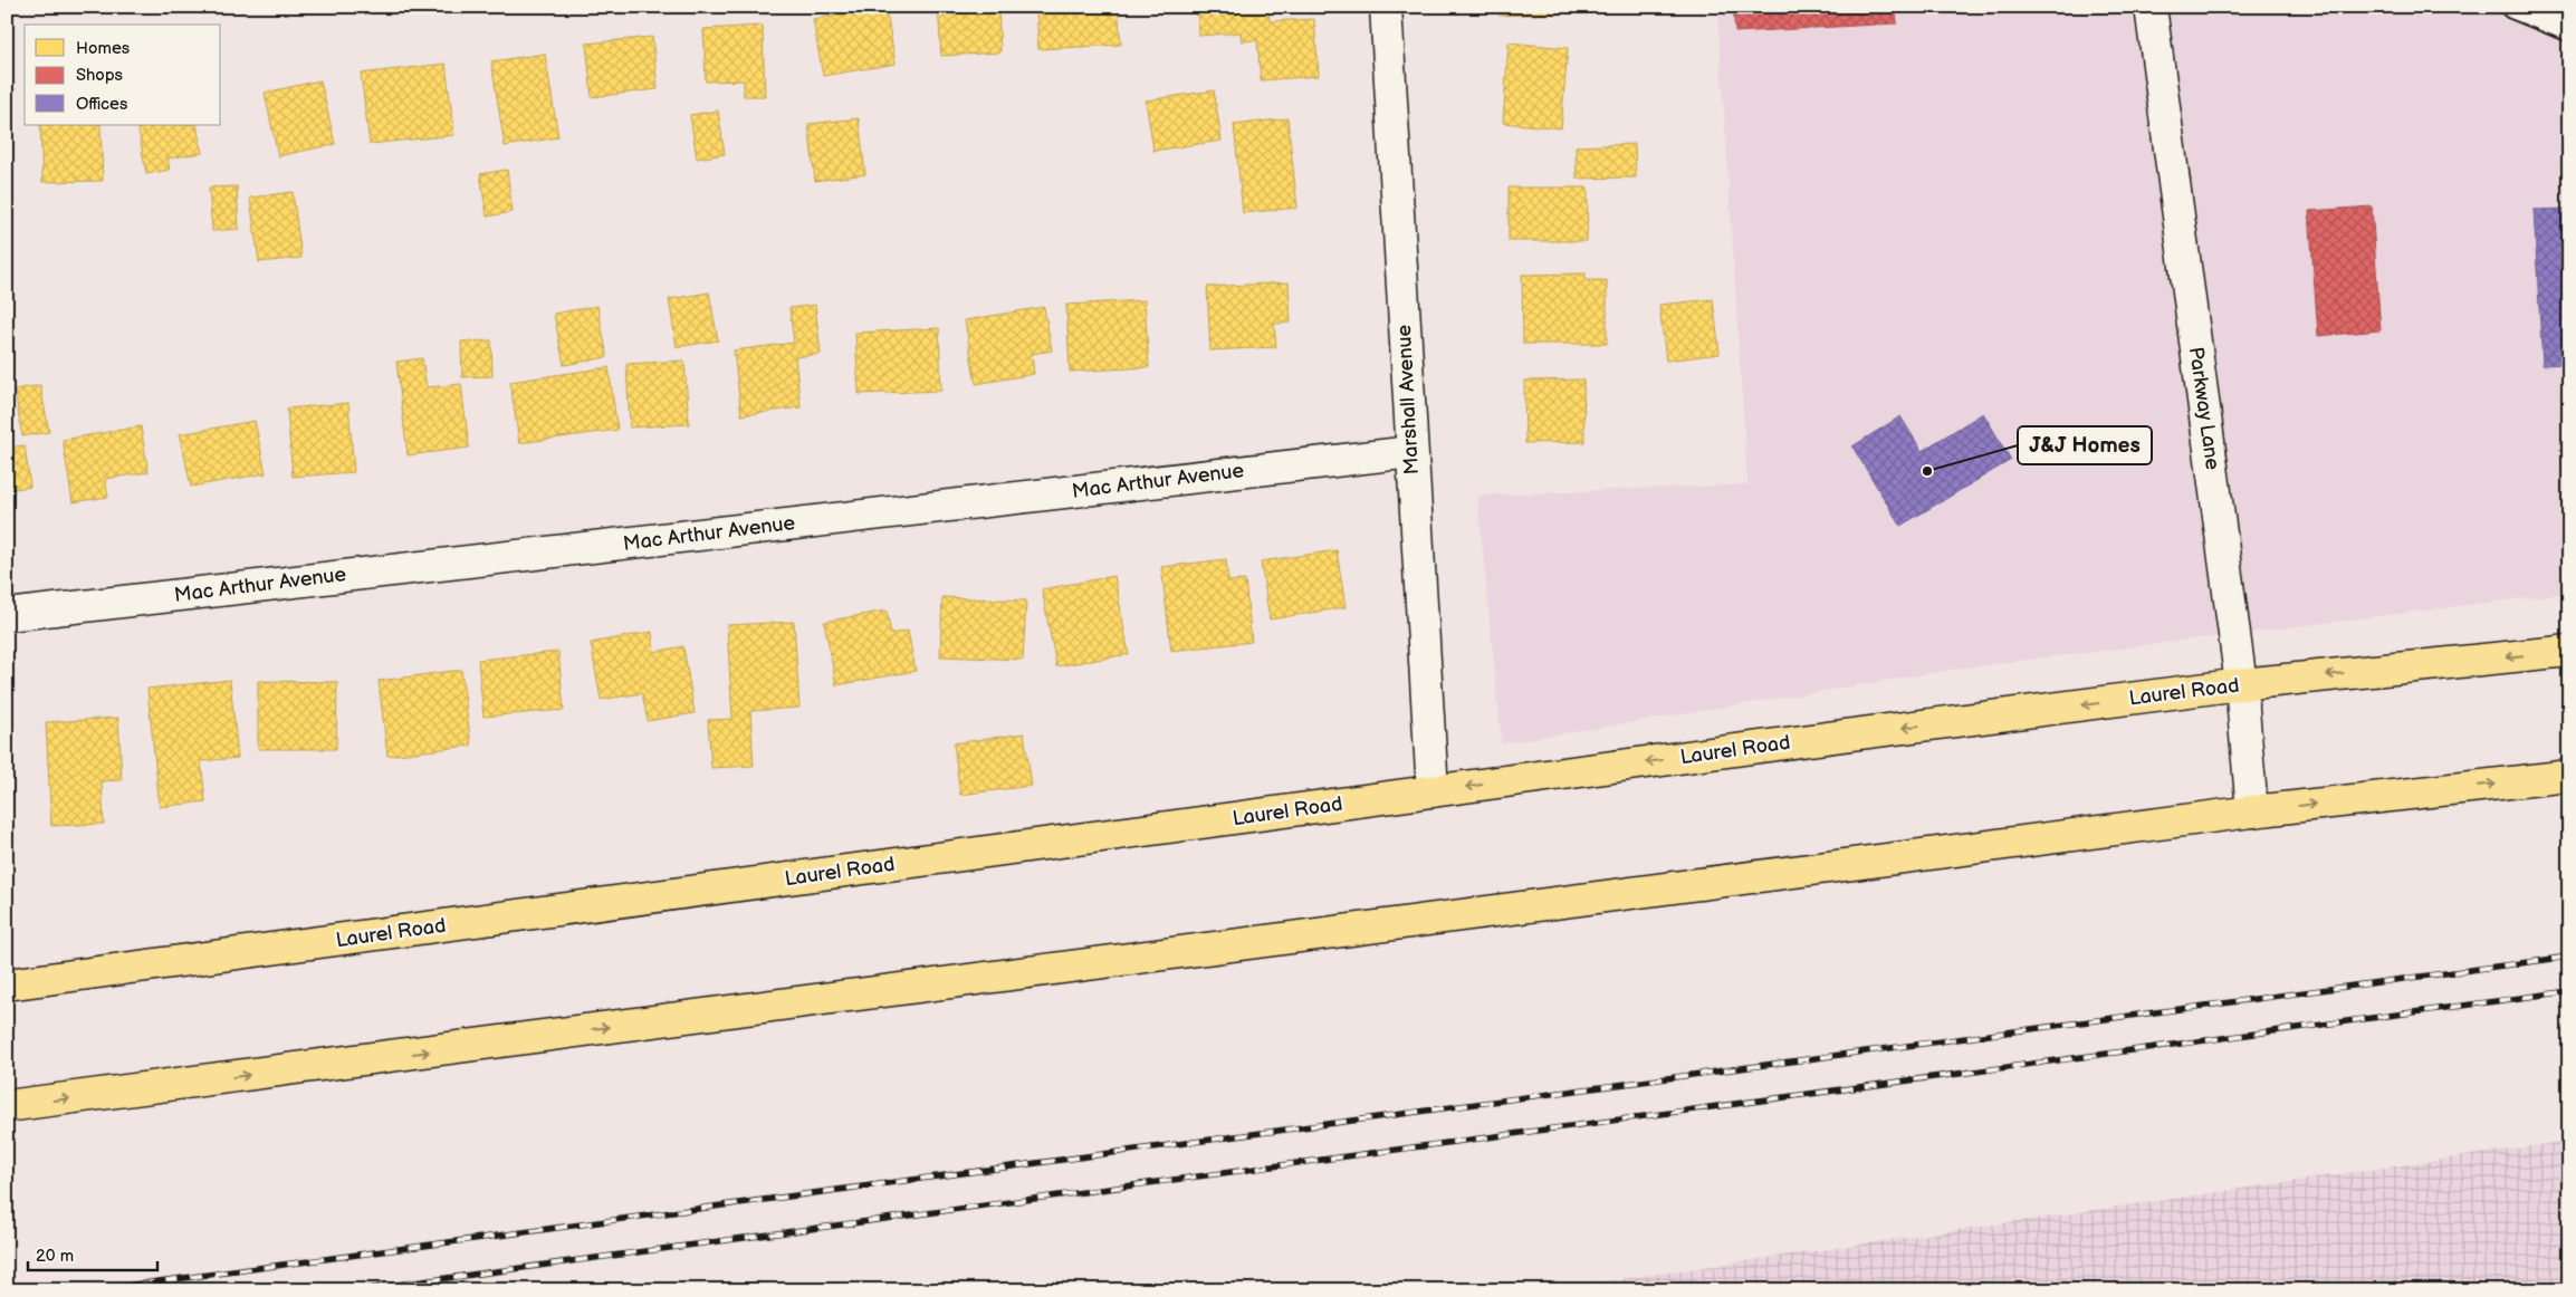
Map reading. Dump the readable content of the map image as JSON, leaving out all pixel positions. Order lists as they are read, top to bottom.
{
  "streets": {
    "main road": ["Laurel Road"],
    "street": ["Marshall Avenue", "Parkway Lane", "Mac Arthur Avenue"]
  },
  "crossings": [
    ["Marshall Avenue", "Mac Arthur Avenue"],
    ["Marshall Avenue", "Laurel Road"],
    ["Parkway Lane", "Laurel Road"]
  ],
  "places": ["J&J Homes"],
  "legend": ["Homes", "Shops", "Offices"],
  "scale_bar": "20 m"
}
